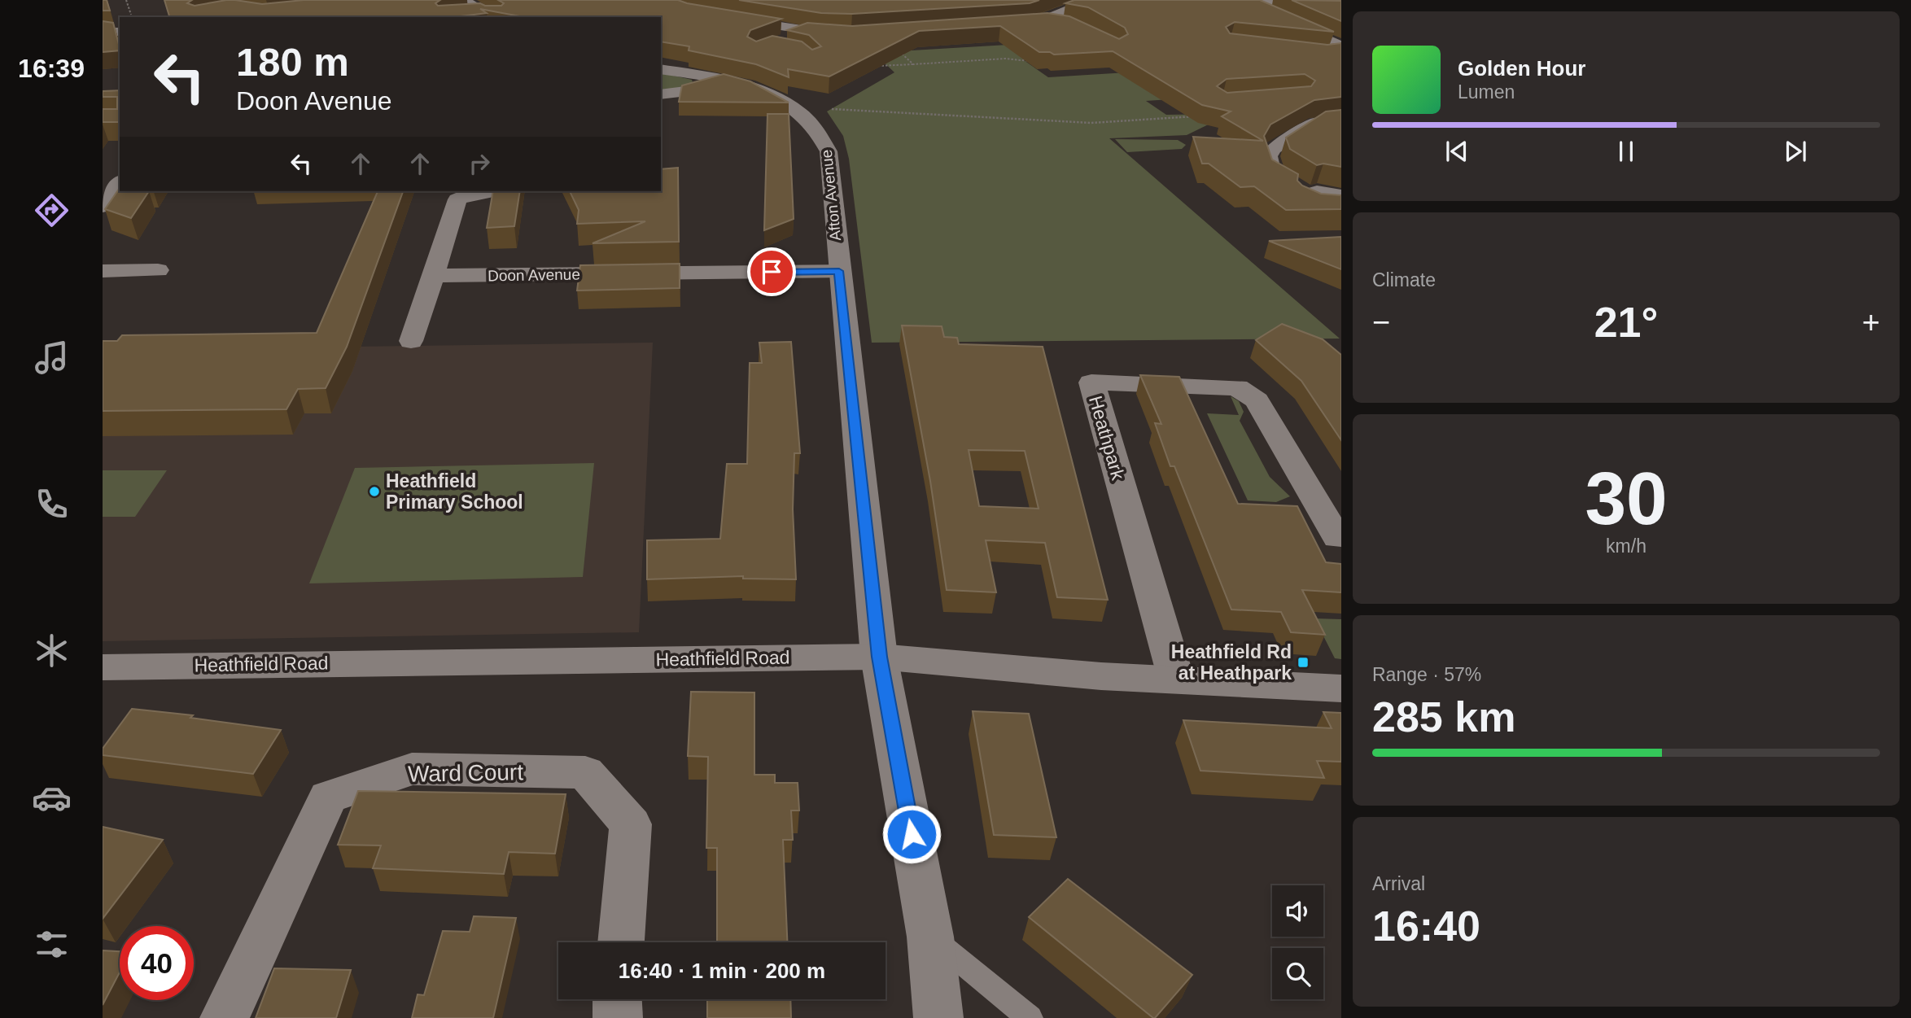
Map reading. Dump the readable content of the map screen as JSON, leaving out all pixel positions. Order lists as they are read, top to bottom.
{
  "streets": {
    "street": [
      "Afton Avenue",
      "Doon Avenue",
      "Heathpark",
      "Heathfield Road",
      "Ward Court"
    ]
  },
  "crossings": [
    ["Afton Avenue", "Doon Avenue"],
    ["Afton Avenue", "Heathfield Road"],
    ["Heathpark", "Heathfield Road"]
  ],
  "places": {
    "other": ["Heathfield Primary School"],
    "transit": ["Heathfield Rd at Heathpark"]
  },
  "page": {
    "tabs": "16:39",
    "turn": ["180 m", "Doon Avenue"],
    "song": ["Golden Hour", "Lumen"],
    "tile": [
      "Climate",
      ["30", "km/h"],
      ["Range · 57%", "285 km"],
      ["Arrival", "16:40"]
    ],
    "heat": ["−", "21°", "+"],
    "limit": "40",
    "trip": "16:40 · 1 min · 200 m"
  }
}
